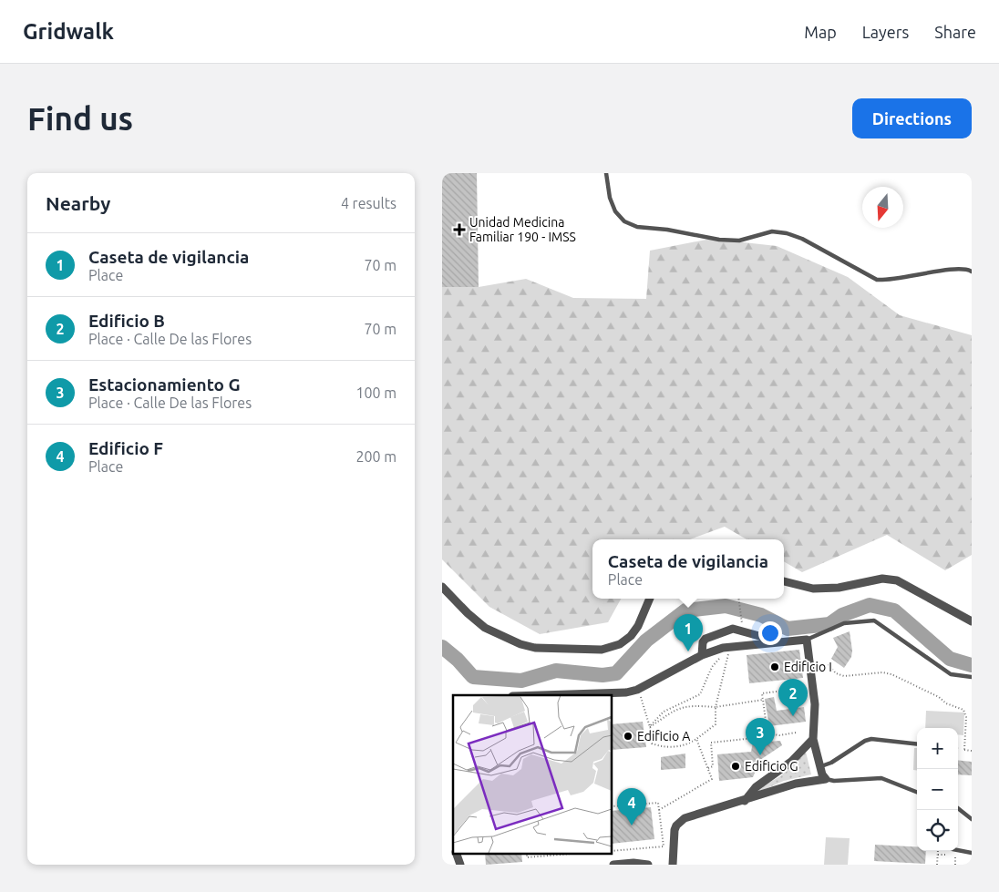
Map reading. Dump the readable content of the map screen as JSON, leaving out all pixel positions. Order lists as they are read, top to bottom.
{
  "places": {
    "health": ["Unidad Medicina Familiar 190 - IMSS"],
    "other": ["Edificio I", "Edificio A", "Edificio G"]
  },
  "north": "bottom",
  "page": {
    "header": "Gridwalk",
    "nav": ["Map", "Layers", "Share"],
    "buttons": "Directions",
    "title": "Find us",
    "heading": ["Nearby", "4 results"],
    "list": [
      {
        "mark": "1",
        "name": "Caseta de vigilancia",
        "note": "Place",
        "value": "70 m"
      },
      {
        "mark": "2",
        "name": "Edificio B",
        "note": "Place · Calle De las Flores",
        "value": "70 m"
      },
      {
        "mark": "3",
        "name": "Estacionamiento G",
        "note": "Place · Calle De las Flores",
        "value": "100 m"
      },
      {
        "mark": "4",
        "name": "Edificio F",
        "note": "Place",
        "value": "200 m"
      }
    ],
    "popup": ["Caseta de vigilancia", "Place"],
    "pins": [
      "1",
      "2",
      "3",
      "4"
    ],
    "map_buttons": ["+", "−"]
  }
}
